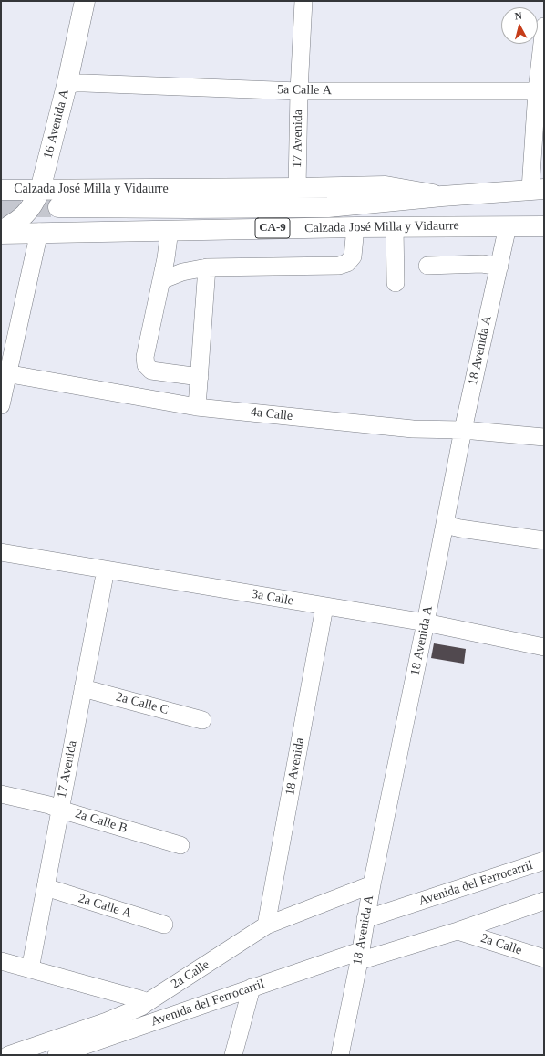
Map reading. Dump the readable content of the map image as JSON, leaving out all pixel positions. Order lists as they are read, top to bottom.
{
  "streets": {
    "main road": ["16 Avenida A", "Calzada José Milla y Vidaurre", "CA-9"],
    "street": [
      "5a Calle A",
      "17 Avenida",
      "18 Avenida A",
      "4a Calle",
      "3a Calle",
      "2a Calle C",
      "18 Avenida",
      "2a Calle B",
      "Avenida del Ferrocarril",
      "2a Calle A",
      "2a Calle"
    ]
  },
  "crossings": [
    ["5a Calle A", "16 Avenida A"],
    ["5a Calle A", "17 Avenida"],
    ["16 Avenida A", "Calzada José Milla y Vidaurre"],
    ["17 Avenida", "Calzada José Milla y Vidaurre"],
    ["17 Avenida", "3a Calle"],
    ["17 Avenida", "2a Calle C"],
    ["17 Avenida", "2a Calle B"],
    ["17 Avenida", "2a Calle A"],
    ["Calzada José Milla y Vidaurre", "18 Avenida A"],
    ["18 Avenida A", "4a Calle"],
    ["18 Avenida A", "3a Calle"],
    ["18 Avenida A", "Avenida del Ferrocarril"],
    ["18 Avenida A", "2a Calle"],
    ["3a Calle", "18 Avenida"],
    ["18 Avenida", "2a Calle"],
    ["Avenida del Ferrocarril", "2a Calle"]
  ],
  "north": "top"
}
